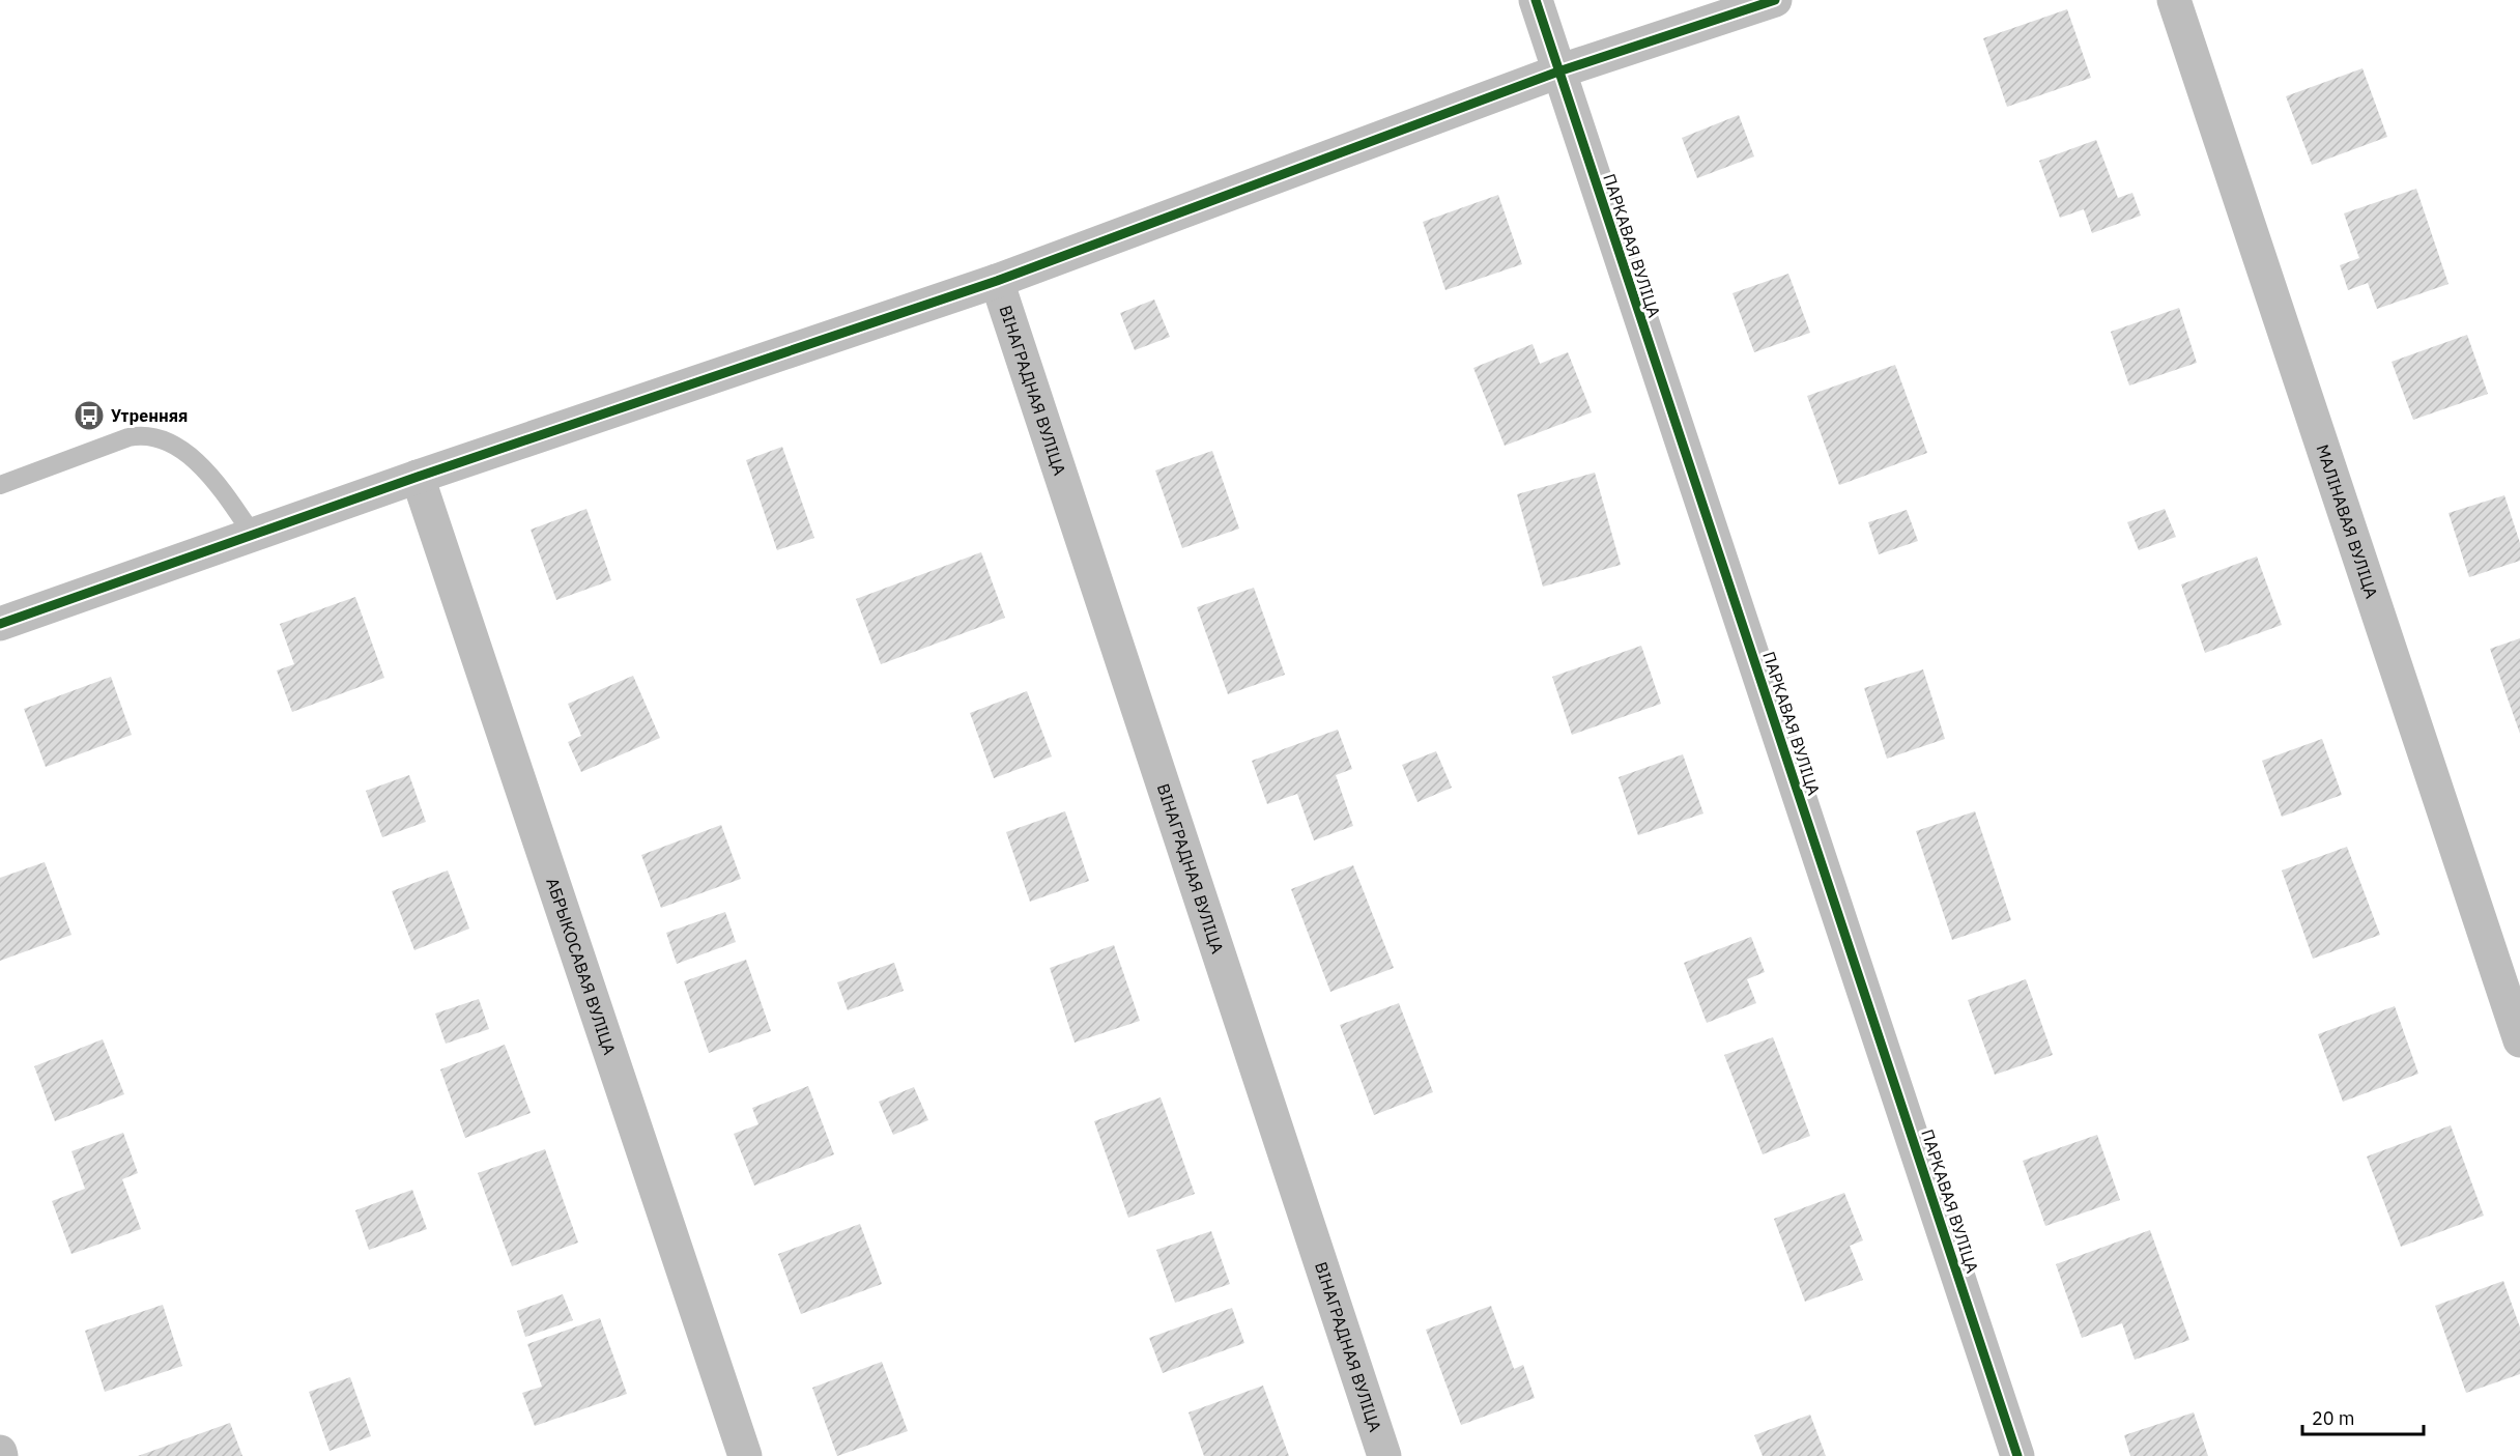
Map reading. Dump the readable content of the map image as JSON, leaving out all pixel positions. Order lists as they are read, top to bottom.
{
  "streets": {
    "street": [
      "ПАРКАВАЯ ВУЛІЦА",
      "ВІНАГРАДНАЯ ВУЛІЦА",
      "МАЛІНАВАЯ ВУЛІЦА",
      "АБРЫКОСАВАЯ ВУЛІЦА"
    ]
  },
  "places": {
    "bus stop": ["Утренняя"]
  },
  "scale_bar": "20 m"
}
